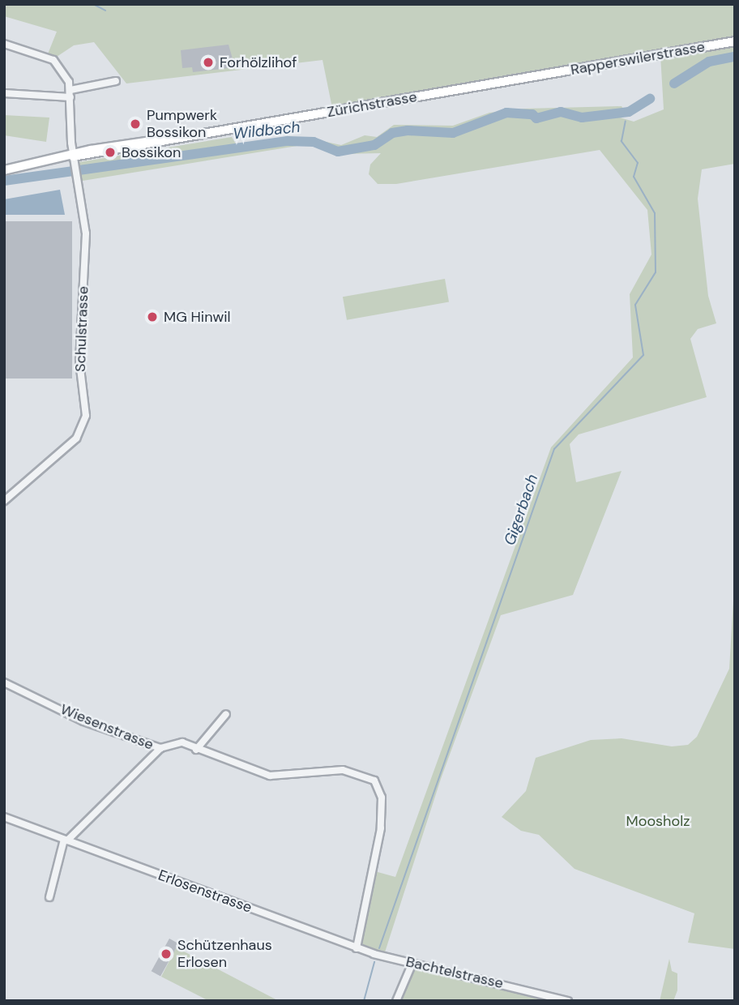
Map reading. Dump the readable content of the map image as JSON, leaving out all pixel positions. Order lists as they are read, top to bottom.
{
  "streets": {
    "main road": ["Rapperswilerstrasse", "Zürichstrasse"],
    "street": [
      "Schulstrasse",
      "Wiesenstrasse",
      "Erlosenstrasse",
      "Bachtelstrasse"
    ]
  },
  "crossings": [
    ["Rapperswilerstrasse", "Zürichstrasse"],
    ["Zürichstrasse", "Schulstrasse"],
    ["Wiesenstrasse", "Bachtelstrasse"],
    ["Erlosenstrasse", "Bachtelstrasse"]
  ],
  "water": ["Wildbach", "Gigerbach"],
  "parks": ["Moosholz"],
  "places": [
    "Forhölzlihof",
    "Pumpwerk Bossikon",
    "Bossikon",
    "MG Hinwil",
    "Schützenhaus Erlosen"
  ]
}
